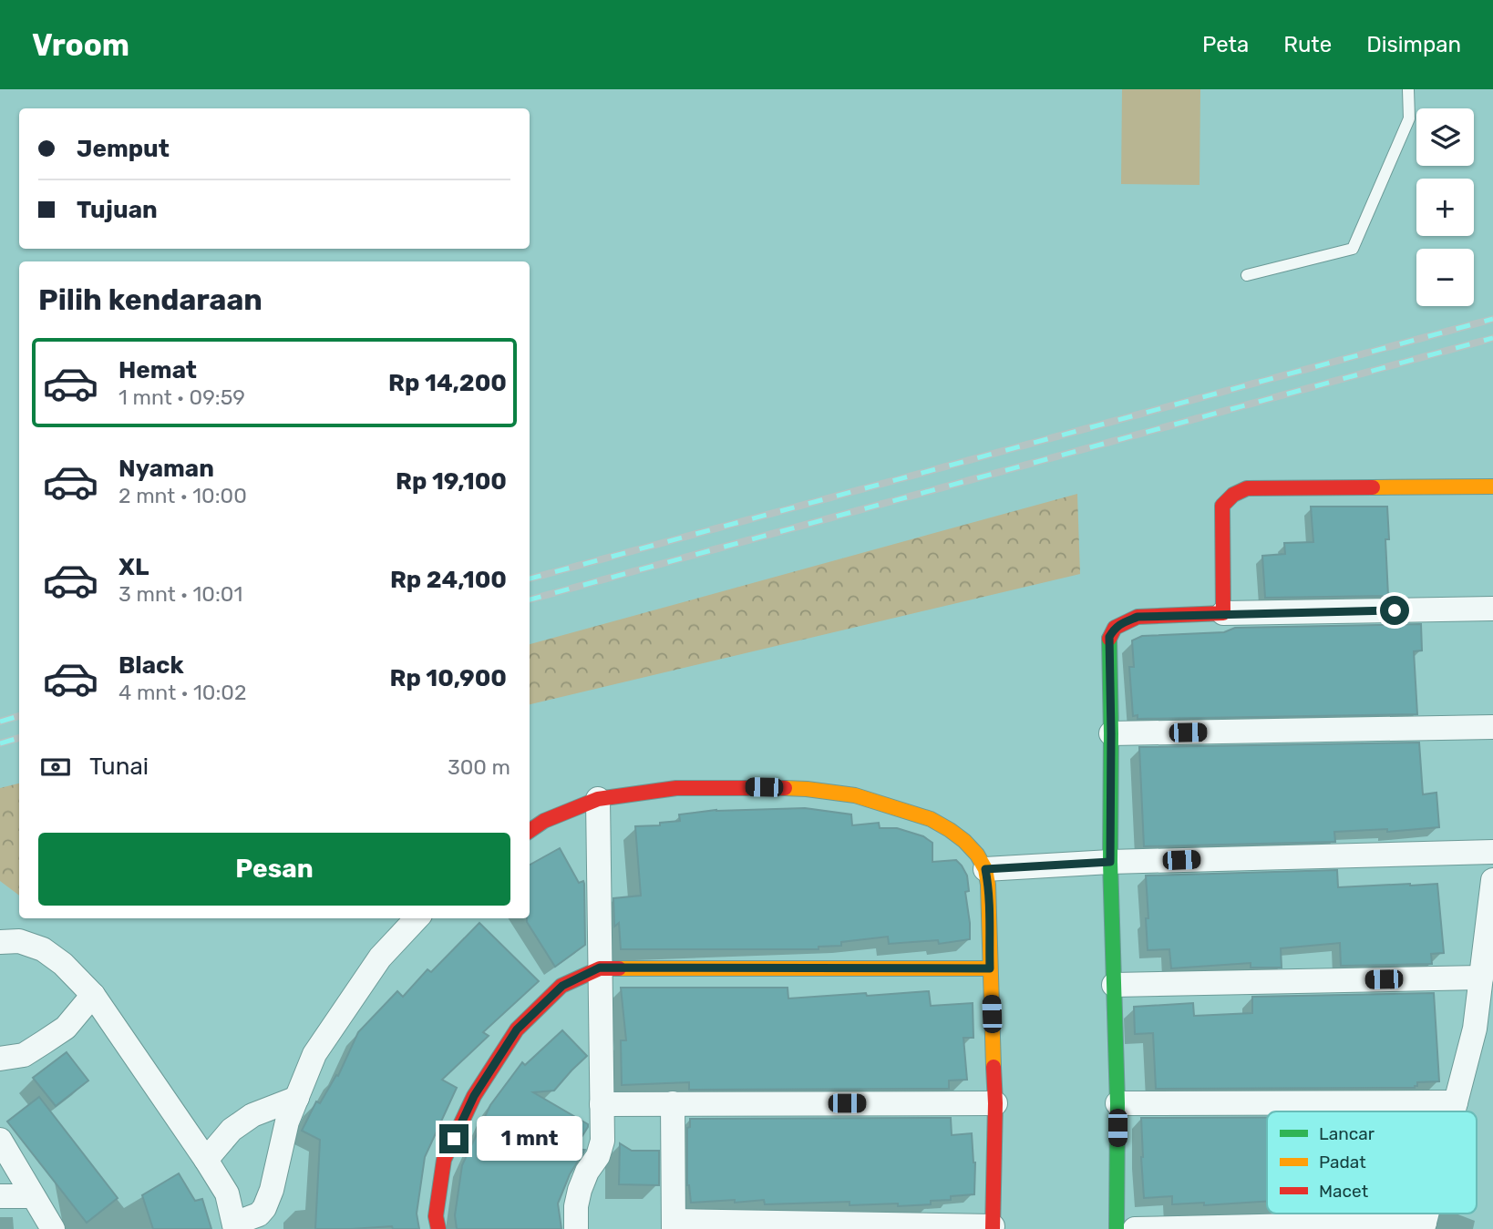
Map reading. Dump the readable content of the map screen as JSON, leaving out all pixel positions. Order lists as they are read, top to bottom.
{
  "legend": ["Lancar", "Padat", "Macet"],
  "page": {
    "header": "Vroom",
    "nav": ["Peta", "Rute", "Disimpan"],
    "map_buttons": ["+", "−"],
    "banner": ["Jemput", "Tujuan"],
    "heading": "Pilih kendaraan",
    "list": [
      {
        "name": "Hemat",
        "note": "1 mnt · 09:59",
        "value": "Rp 14,200"
      },
      {
        "name": "Nyaman",
        "note": "2 mnt · 10:00",
        "value": "Rp 19,100"
      },
      {
        "name": "XL",
        "note": "3 mnt · 10:01",
        "value": "Rp 24,100"
      },
      {
        "name": "Black",
        "note": "4 mnt · 10:02",
        "value": "Rp 10,900"
      }
    ],
    "pay": ["Tunai", "300 m"],
    "buttons": "Pesan",
    "bubble": "1 mnt"
  }
}
